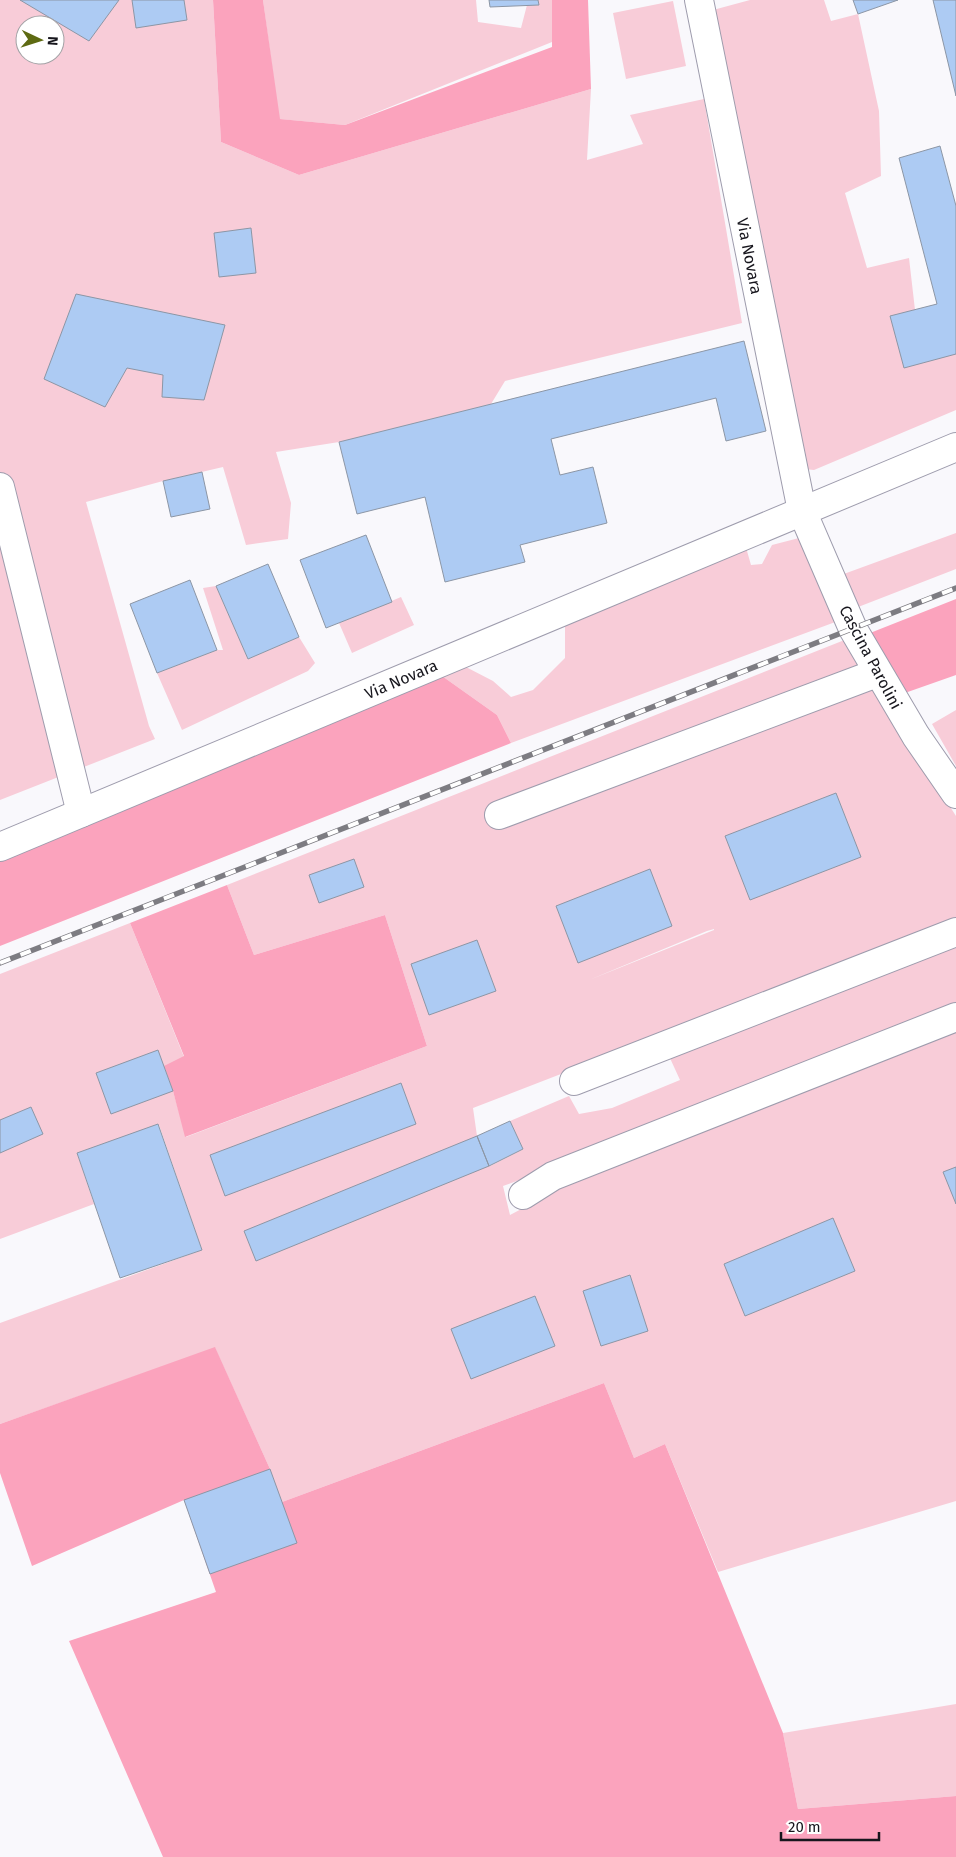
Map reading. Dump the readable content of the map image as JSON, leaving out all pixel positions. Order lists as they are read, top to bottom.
{
  "streets": {
    "street": ["Via Novara", "Cascina Parolini"]
  },
  "crossings": [
    ["Via Novara", "Cascina Parolini"]
  ],
  "scale_bar": "20 m",
  "north": "right"
}
